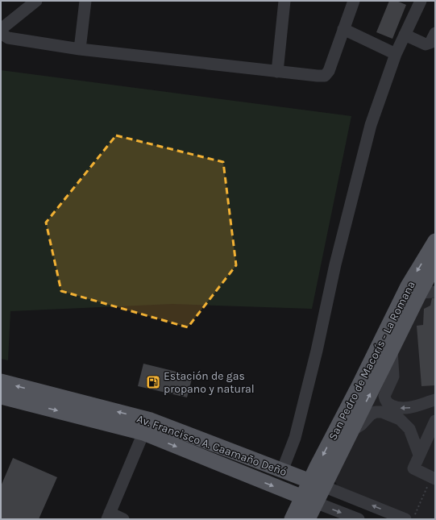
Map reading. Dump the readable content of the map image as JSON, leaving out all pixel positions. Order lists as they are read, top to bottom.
{
  "streets": {
    "main road": ["San Pedro de Macorís - La Romana", "Av. Francisco A. Caamaño Deñó"]
  },
  "crossings": [
    ["San Pedro de Macorís - La Romana", "Av. Francisco A. Caamaño Deñó"]
  ],
  "places": {
    "fuel station": ["Estación de gas propano y natural"]
  }
}
